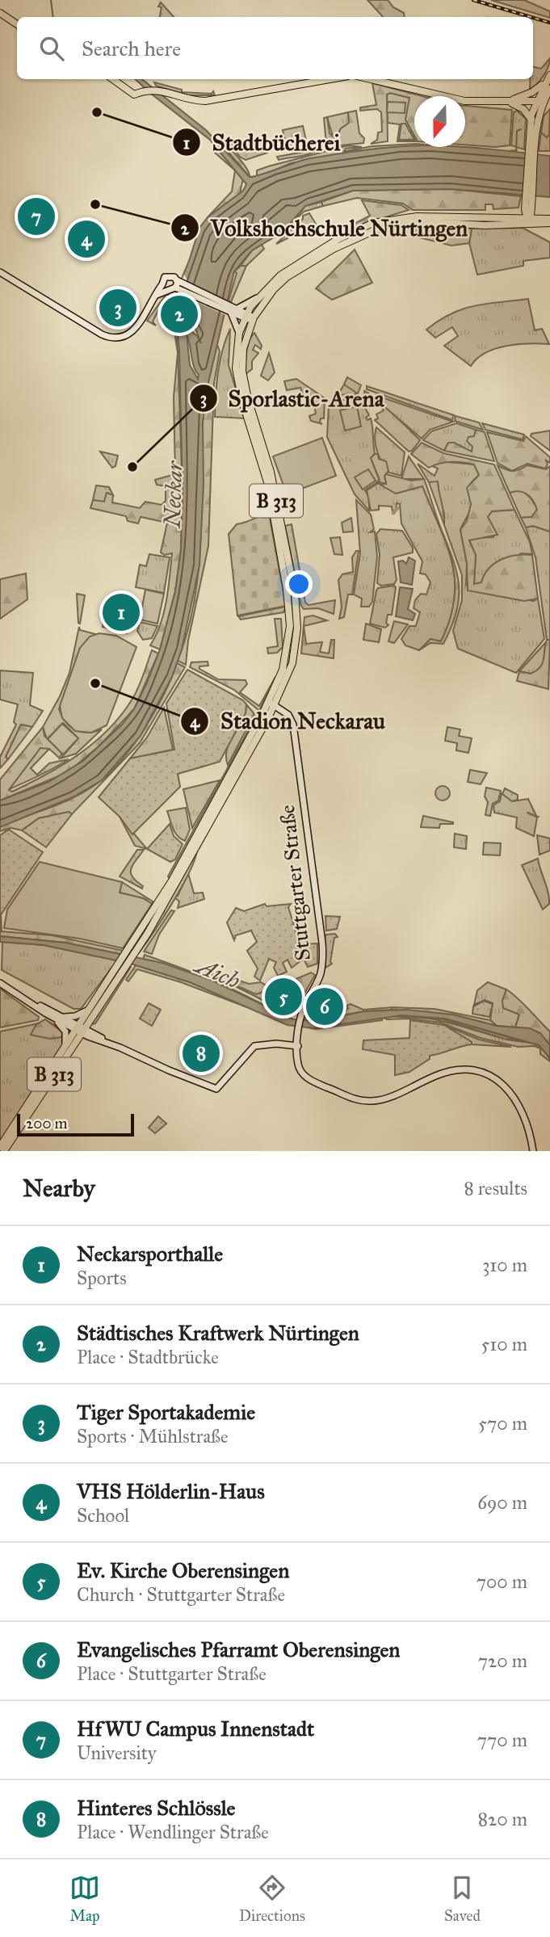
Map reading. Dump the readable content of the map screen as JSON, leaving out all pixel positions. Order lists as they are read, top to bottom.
{
  "streets": {
    "main road": ["B 313", "Stuttgarter Straße"]
  },
  "crossings": [
    ["B 313", "Stuttgarter Straße"]
  ],
  "water": ["Neckar", "Aich"],
  "places": [
    "Stadtbücherei",
    "Volkshochschule Nürtingen",
    "Sporlastic-Arena",
    "Stadion Neckarau"
  ],
  "scale_bar": "200 m",
  "north": "bottom",
  "page": {
    "search": "Search here",
    "pins": [
      "7",
      "4",
      "3",
      "2",
      "1",
      "5",
      "6",
      "8"
    ],
    "scale": "200 m",
    "heading": ["Nearby", "8 results"],
    "list": [
      {
        "mark": "1",
        "name": "Neckarsporthalle",
        "note": "Sports",
        "value": "310 m"
      },
      {
        "mark": "2",
        "name": "Städtisches Kraftwerk Nürtingen",
        "note": "Place · Stadtbrücke",
        "value": "510 m"
      },
      {
        "mark": "3",
        "name": "Tiger Sportakademie",
        "note": "Sports · Mühlstraße",
        "value": "570 m"
      },
      {
        "mark": "4",
        "name": "VHS Hölderlin-Haus",
        "note": "School",
        "value": "690 m"
      },
      {
        "mark": "5",
        "name": "Ev. Kirche Oberensingen",
        "note": "Church · Stuttgarter Straße",
        "value": "700 m"
      },
      {
        "mark": "6",
        "name": "Evangelisches Pfarramt Oberensingen",
        "note": "Place · Stuttgarter Straße",
        "value": "720 m"
      },
      {
        "mark": "7",
        "name": "HfWU Campus Innenstadt",
        "note": "University",
        "value": "770 m"
      },
      {
        "mark": "8",
        "name": "Hinteres Schlössle",
        "note": "Place · Wendlinger Straße",
        "value": "820 m"
      }
    ],
    "nav": ["Map", "Directions", "Saved"]
  }
}
